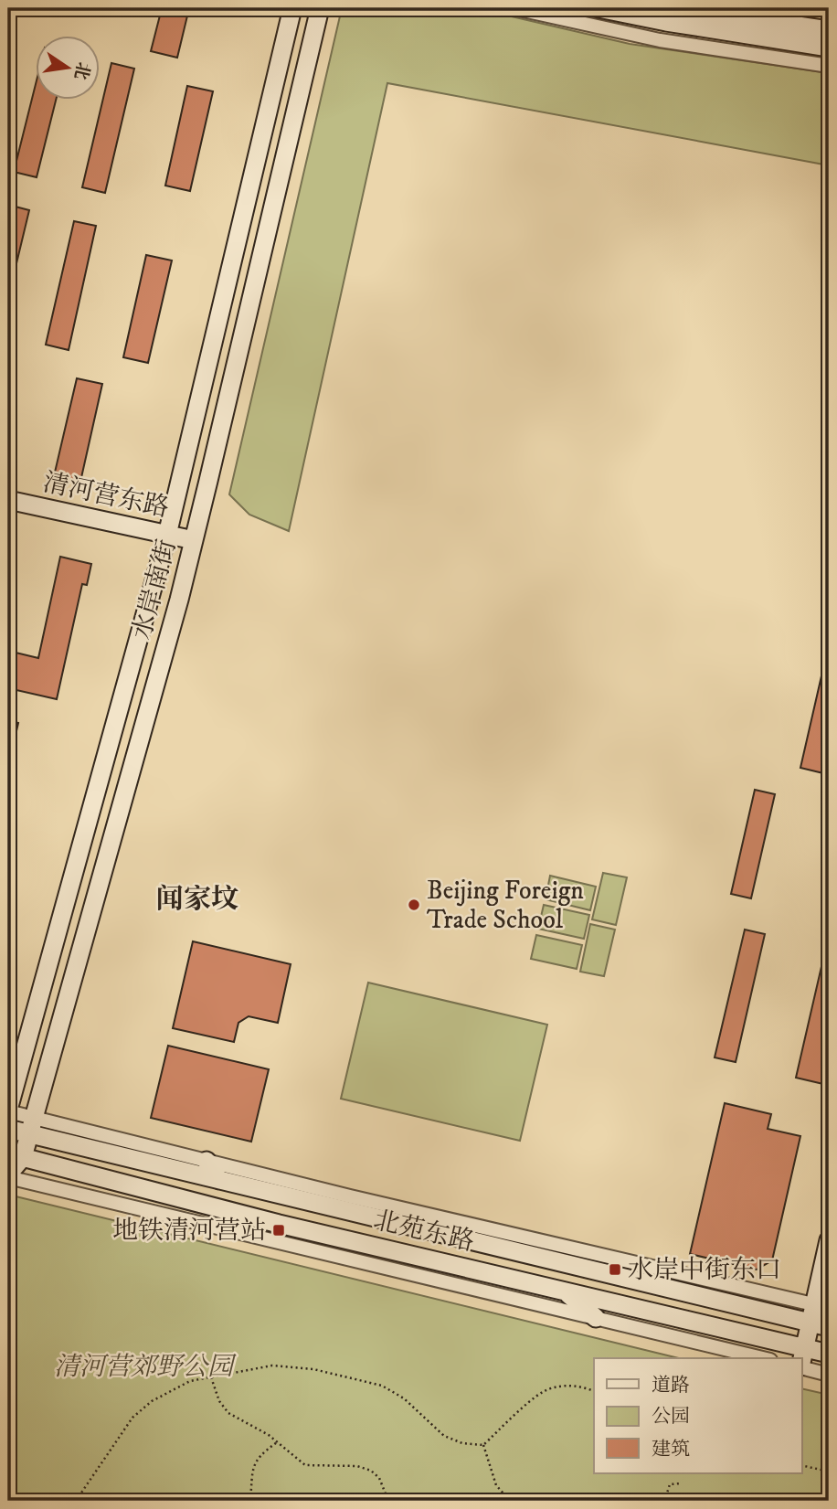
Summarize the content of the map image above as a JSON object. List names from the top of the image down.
{
  "streets": {
    "street": ["清河营东路", "水岸南街", "北苑东路"]
  },
  "crossings": [
    ["清河营东路", "水岸南街"],
    ["水岸南街", "北苑东路"]
  ],
  "districts": ["闻家坟"],
  "parks": ["清河营郊野公园"],
  "places": {
    "other": ["Beijing Foreign Trade School"],
    "transit": ["地铁清河营站", "水岸中街东口"]
  },
  "legend": ["道路", "公园", "建筑"],
  "north": "right"
}
